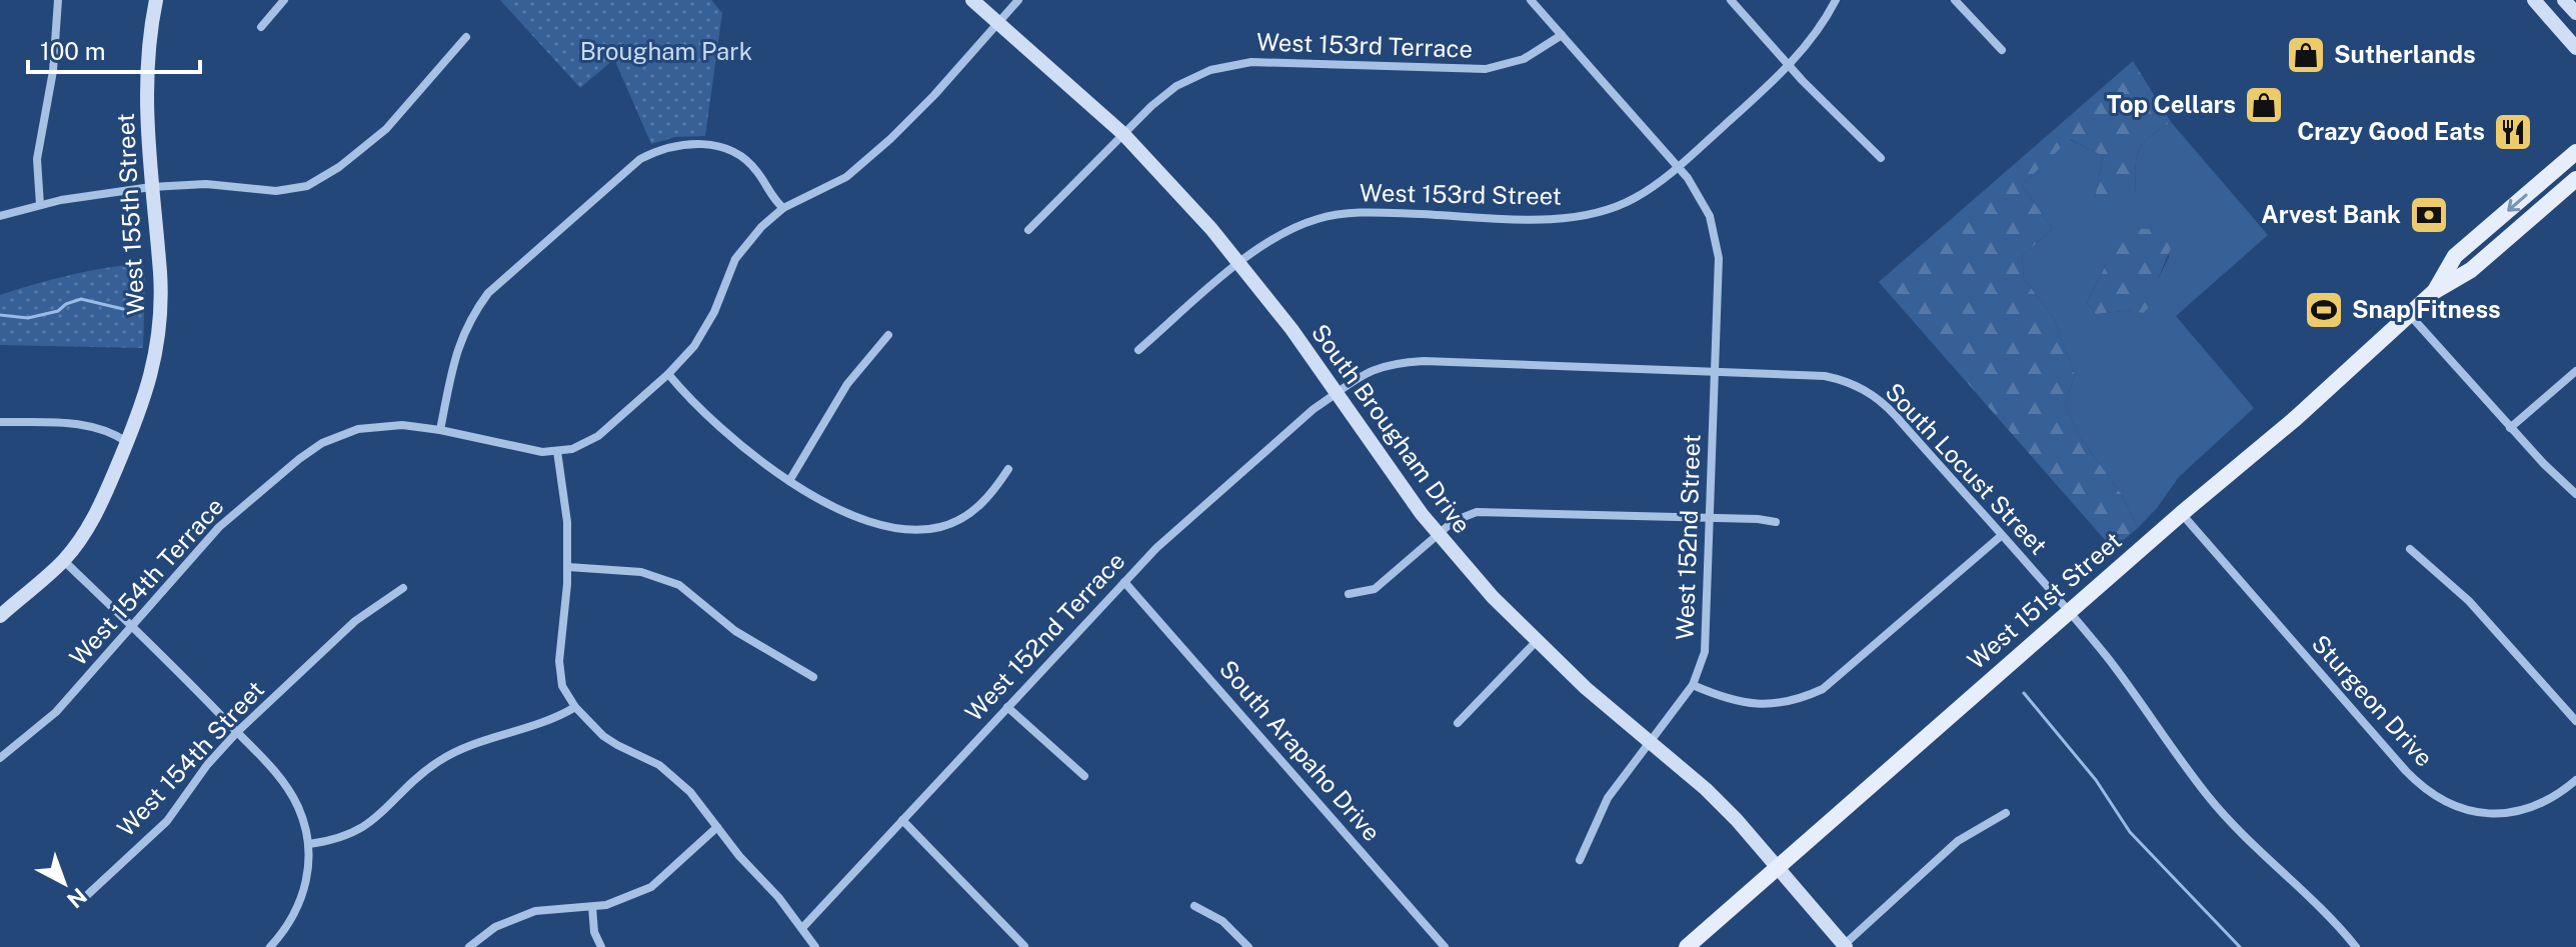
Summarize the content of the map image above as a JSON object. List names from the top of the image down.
{
  "streets": {
    "main road": ["West 151st Street"],
    "street": [
      "West 153rd Terrace",
      "West 153rd Street",
      "West 155th Street",
      "South Brougham Drive",
      "South Locust Street",
      "West 152nd Street",
      "West 154th Terrace",
      "West 152nd Terrace",
      "Sturgeon Drive",
      "South Arapaho Drive",
      "West 154th Street"
    ]
  },
  "crossings": [
    ["West 153rd Terrace", "South Brougham Drive"],
    ["West 153rd Terrace", "West 152nd Street"],
    ["West 153rd Street", "South Brougham Drive"],
    ["West 153rd Street", "West 152nd Street"],
    ["South Brougham Drive", "South Locust Street"],
    ["South Brougham Drive", "West 152nd Street"],
    ["South Brougham Drive", "West 151st Street"],
    ["South Brougham Drive", "West 152nd Terrace"],
    ["South Locust Street", "West 152nd Street"],
    ["South Locust Street", "West 151st Street"],
    ["South Locust Street", "West 152nd Terrace"],
    ["West 151st Street", "Sturgeon Drive"],
    ["West 152nd Terrace", "South Arapaho Drive"]
  ],
  "parks": ["Brougham Park"],
  "places": {
    "shop": ["Sutherlands", "Top Cellars"],
    "restaurant": ["Crazy Good Eats"],
    "bank": ["Arvest Bank"],
    "sports": ["Snap Fitness"]
  },
  "scale_bar": "100 m",
  "north": "bottom right"
}
